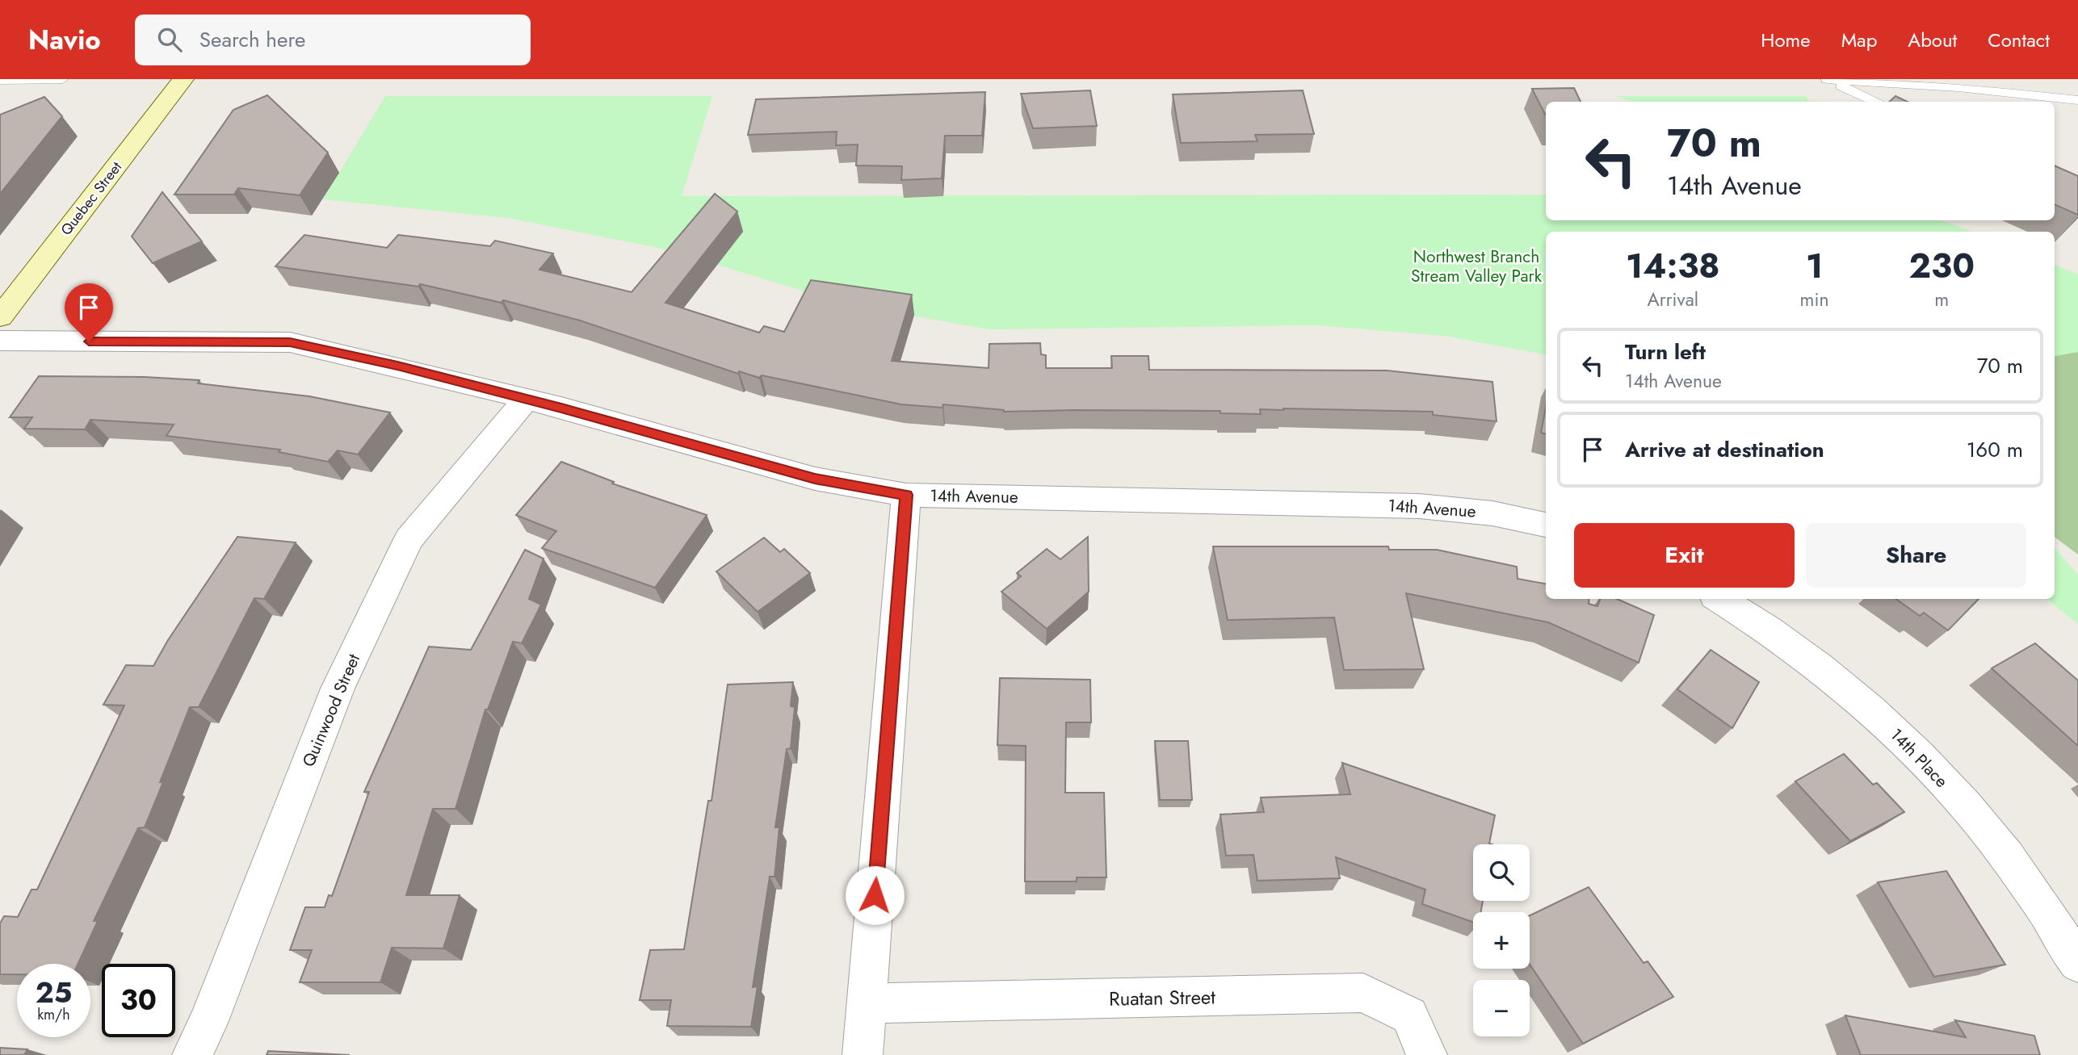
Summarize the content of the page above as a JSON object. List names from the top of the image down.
{
  "streets": {
    "street": [
      "Quebec Street",
      "14th Avenue",
      "Quinwood Street",
      "14th Place",
      "Ruatan Street"
    ]
  },
  "crossings": [
    ["14th Avenue", "Quinwood Street"]
  ],
  "parks": ["Northwest Branch Stream Valley Park"],
  "page": {
    "header": "Navio",
    "search": "Search here",
    "nav": [
      "Home",
      "Map",
      "About",
      "Contact"
    ],
    "turn": ["70 m", "14th Avenue"],
    "eta": [
      "14:38",
      "Arrival",
      "1",
      "min",
      "230",
      "m"
    ],
    "list": [
      {
        "name": "Turn left",
        "note": "14th Avenue",
        "value": "70 m"
      },
      {
        "name": "Arrive at destination",
        "value": "160 m"
      }
    ],
    "buttons": ["Exit", "Share"],
    "map_buttons": ["+", "−"],
    "speed": "25 km/h",
    "limit": "30"
  }
}
